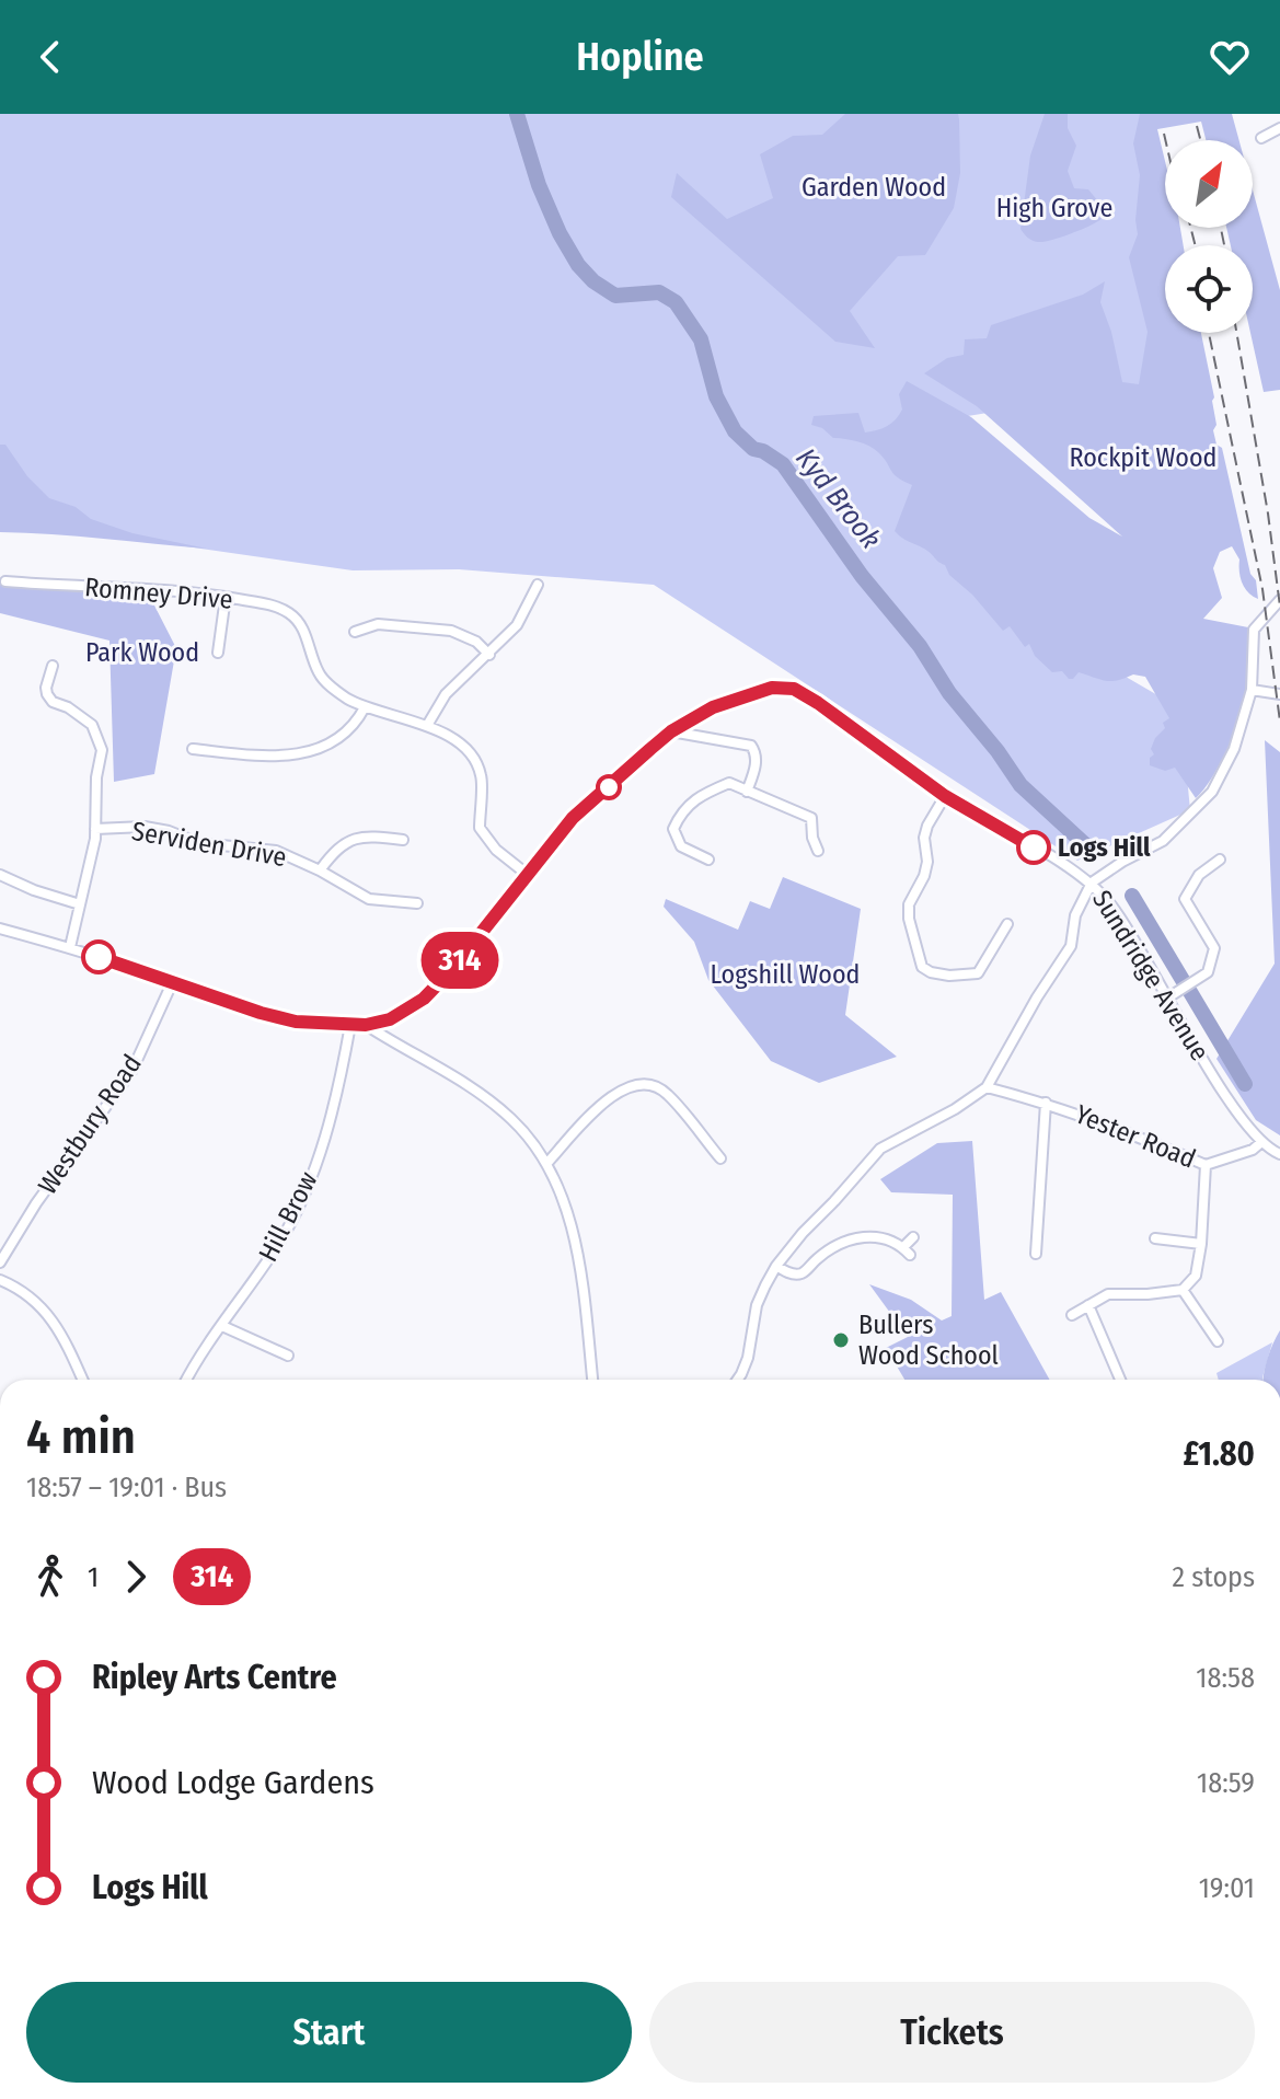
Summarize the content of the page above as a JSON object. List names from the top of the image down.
{
  "streets": {
    "street": [
      "Romney Drive",
      "Serviden Drive",
      "Sundridge Avenue",
      "Westbury Road",
      "Yester Road",
      "Hill Brow"
    ]
  },
  "crossings": [
    ["Romney Drive", "Sundridge Avenue"],
    ["Sundridge Avenue", "Westbury Road"],
    ["Sundridge Avenue", "Yester Road"],
    ["Sundridge Avenue", "Hill Brow"]
  ],
  "water": ["Kyd Brook"],
  "parks": [
    "Garden Wood",
    "High Grove",
    "Rockpit Wood",
    "Park Wood",
    "Logshill Wood"
  ],
  "places": ["Logs Hill", "Bullers Wood School"],
  "lines": ["bus line 314"],
  "north": "top right",
  "page": {
    "header": "Hopline",
    "on_map": "314",
    "heading": ["4 min", "18:57 – 19:01 · Bus", "£1.80"],
    "legs": ["1", "314", "2 stops"],
    "list": [
      {
        "name": "Ripley Arts Centre",
        "value": "18:58"
      },
      {
        "name": "Wood Lodge Gardens",
        "value": "18:59"
      },
      {
        "name": "Logs Hill",
        "value": "19:01"
      }
    ],
    "buttons": ["Start", "Tickets"]
  }
}
